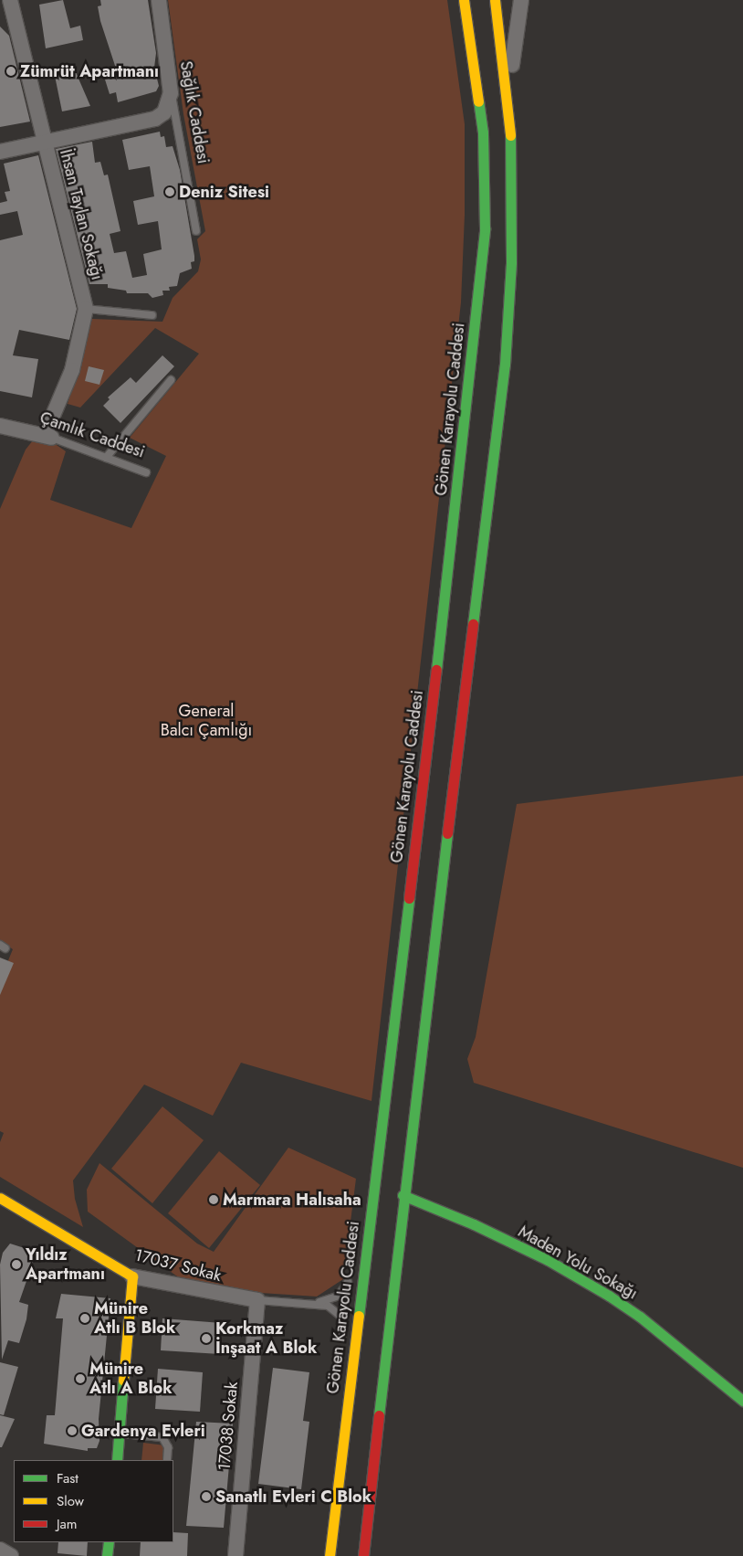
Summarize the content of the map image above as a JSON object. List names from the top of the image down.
{
  "streets": {
    "main road": ["Gönen Karayolu Caddesi", "Maden Yolu Sokağı", "17037 Sokak"],
    "street": [
      "Sağlık Caddesi",
      "İhsan Taylan Sokağı",
      "Çamlık Caddesi",
      "17038 Sokak"
    ]
  },
  "crossings": [
    ["İhsan Taylan Sokağı", "Çamlık Caddesi"],
    ["Gönen Karayolu Caddesi", "Maden Yolu Sokağı"],
    ["17037 Sokak", "17038 Sokak"]
  ],
  "parks": ["General Balcı Çamlığı"],
  "places": [
    "Zümrüt Apartmanı",
    "Deniz Sitesi",
    "Marmara Halısaha",
    "Yıldız Apartmanı",
    "Münire Atlı B Blok",
    "Korkmaz İnşaat A Blok",
    "Münire Atlı A Blok",
    "Gardenya Evleri",
    "Sanatlı Evleri C Blok"
  ],
  "legend": ["Fast", "Slow", "Jam"]
}
